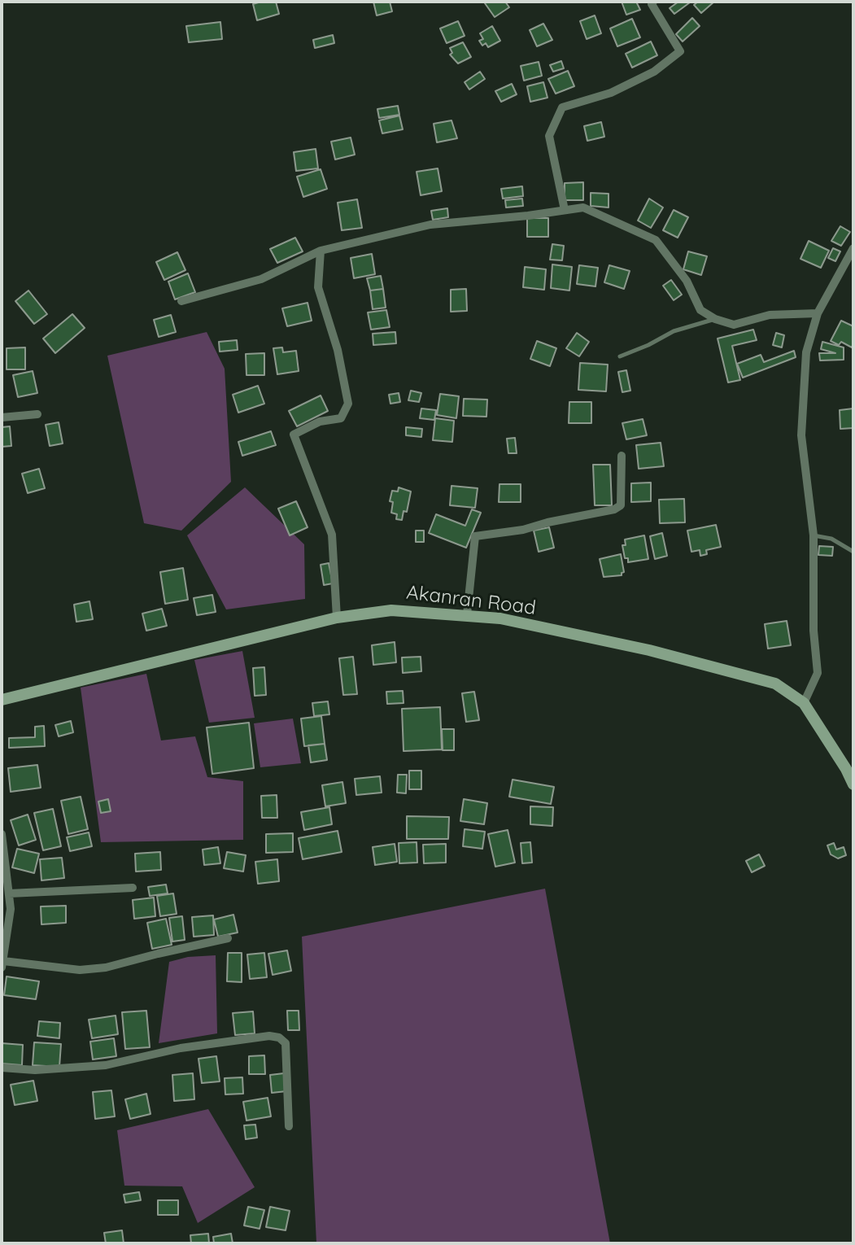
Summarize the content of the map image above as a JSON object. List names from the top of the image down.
{
  "streets": {
    "main road": ["Akanran Road"]
  }
}
